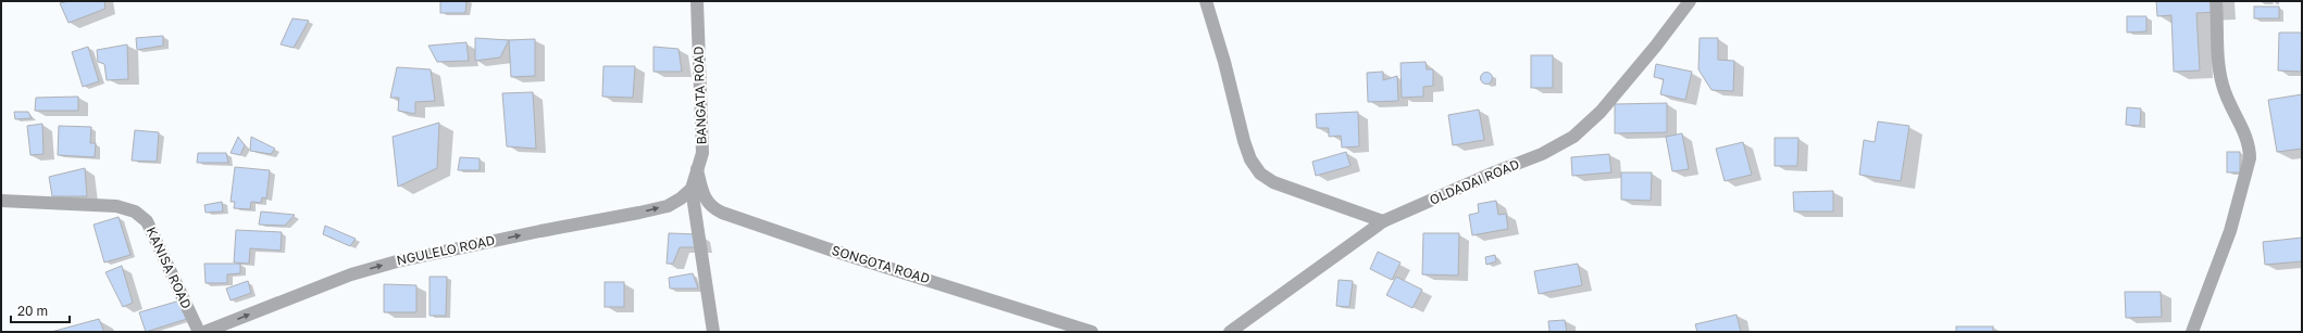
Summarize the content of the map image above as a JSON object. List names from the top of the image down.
{
  "streets": {
    "street": [
      "BANGATA ROAD",
      "OLDADAI ROAD",
      "NGULELO ROAD",
      "SONGOTA ROAD",
      "KANISA ROAD"
    ]
  },
  "crossings": [
    ["BANGATA ROAD", "NGULELO ROAD"],
    ["BANGATA ROAD", "SONGOTA ROAD"]
  ],
  "one_way": ["NGULELO ROAD"],
  "scale_bar": "20 m"
}
